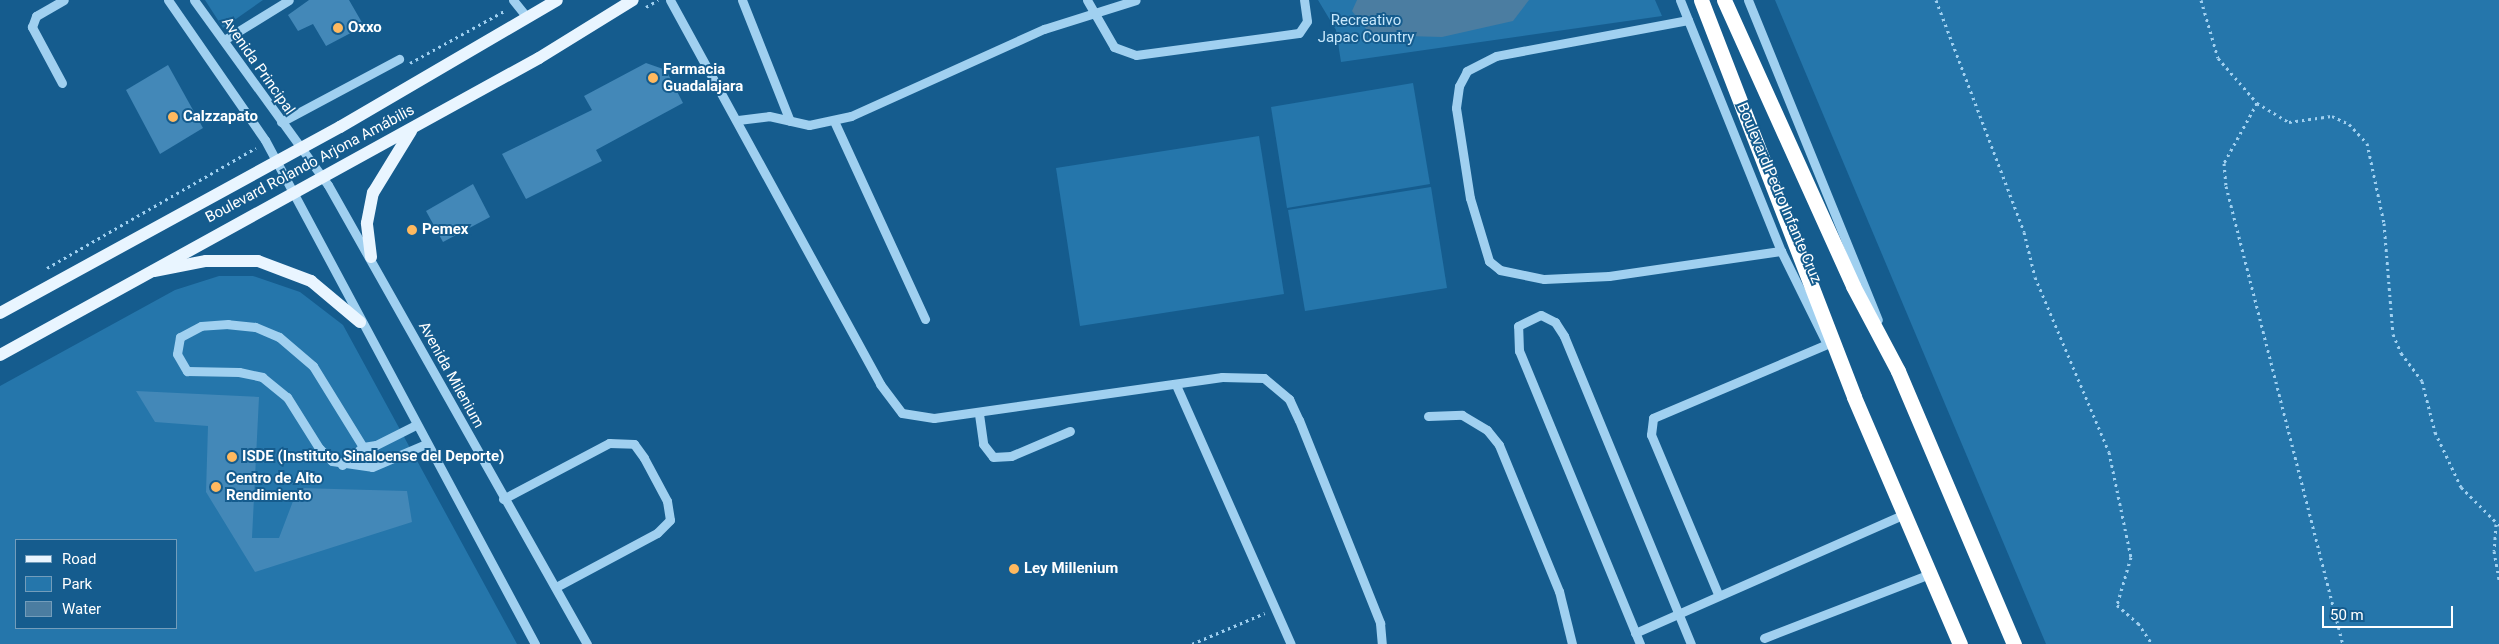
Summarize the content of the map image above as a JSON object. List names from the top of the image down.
{
  "streets": {
    "highway": ["Boulevard Pedro Infante Cruz"],
    "main road": ["Boulevard Rolando Arjona Amábilis"],
    "street": ["Avenida Principal", "Avenida Milenium"]
  },
  "crossings": [
    ["Avenida Principal", "Boulevard Rolando Arjona Amábilis"],
    ["Avenida Principal", "Avenida Milenium"],
    ["Boulevard Rolando Arjona Amábilis", "Avenida Milenium"]
  ],
  "parks": ["Recreativo Japac Country"],
  "places": [
    "Oxxo",
    "Farmacia Guadalajara",
    "Calzzapato",
    "Pemex",
    "ISDE (Instituto Sinaloense del Deporte)",
    "Centro de Alto Rendimiento",
    "Ley Millenium"
  ],
  "legend": ["Road", "Park", "Water"],
  "scale_bar": "50 m"
}
